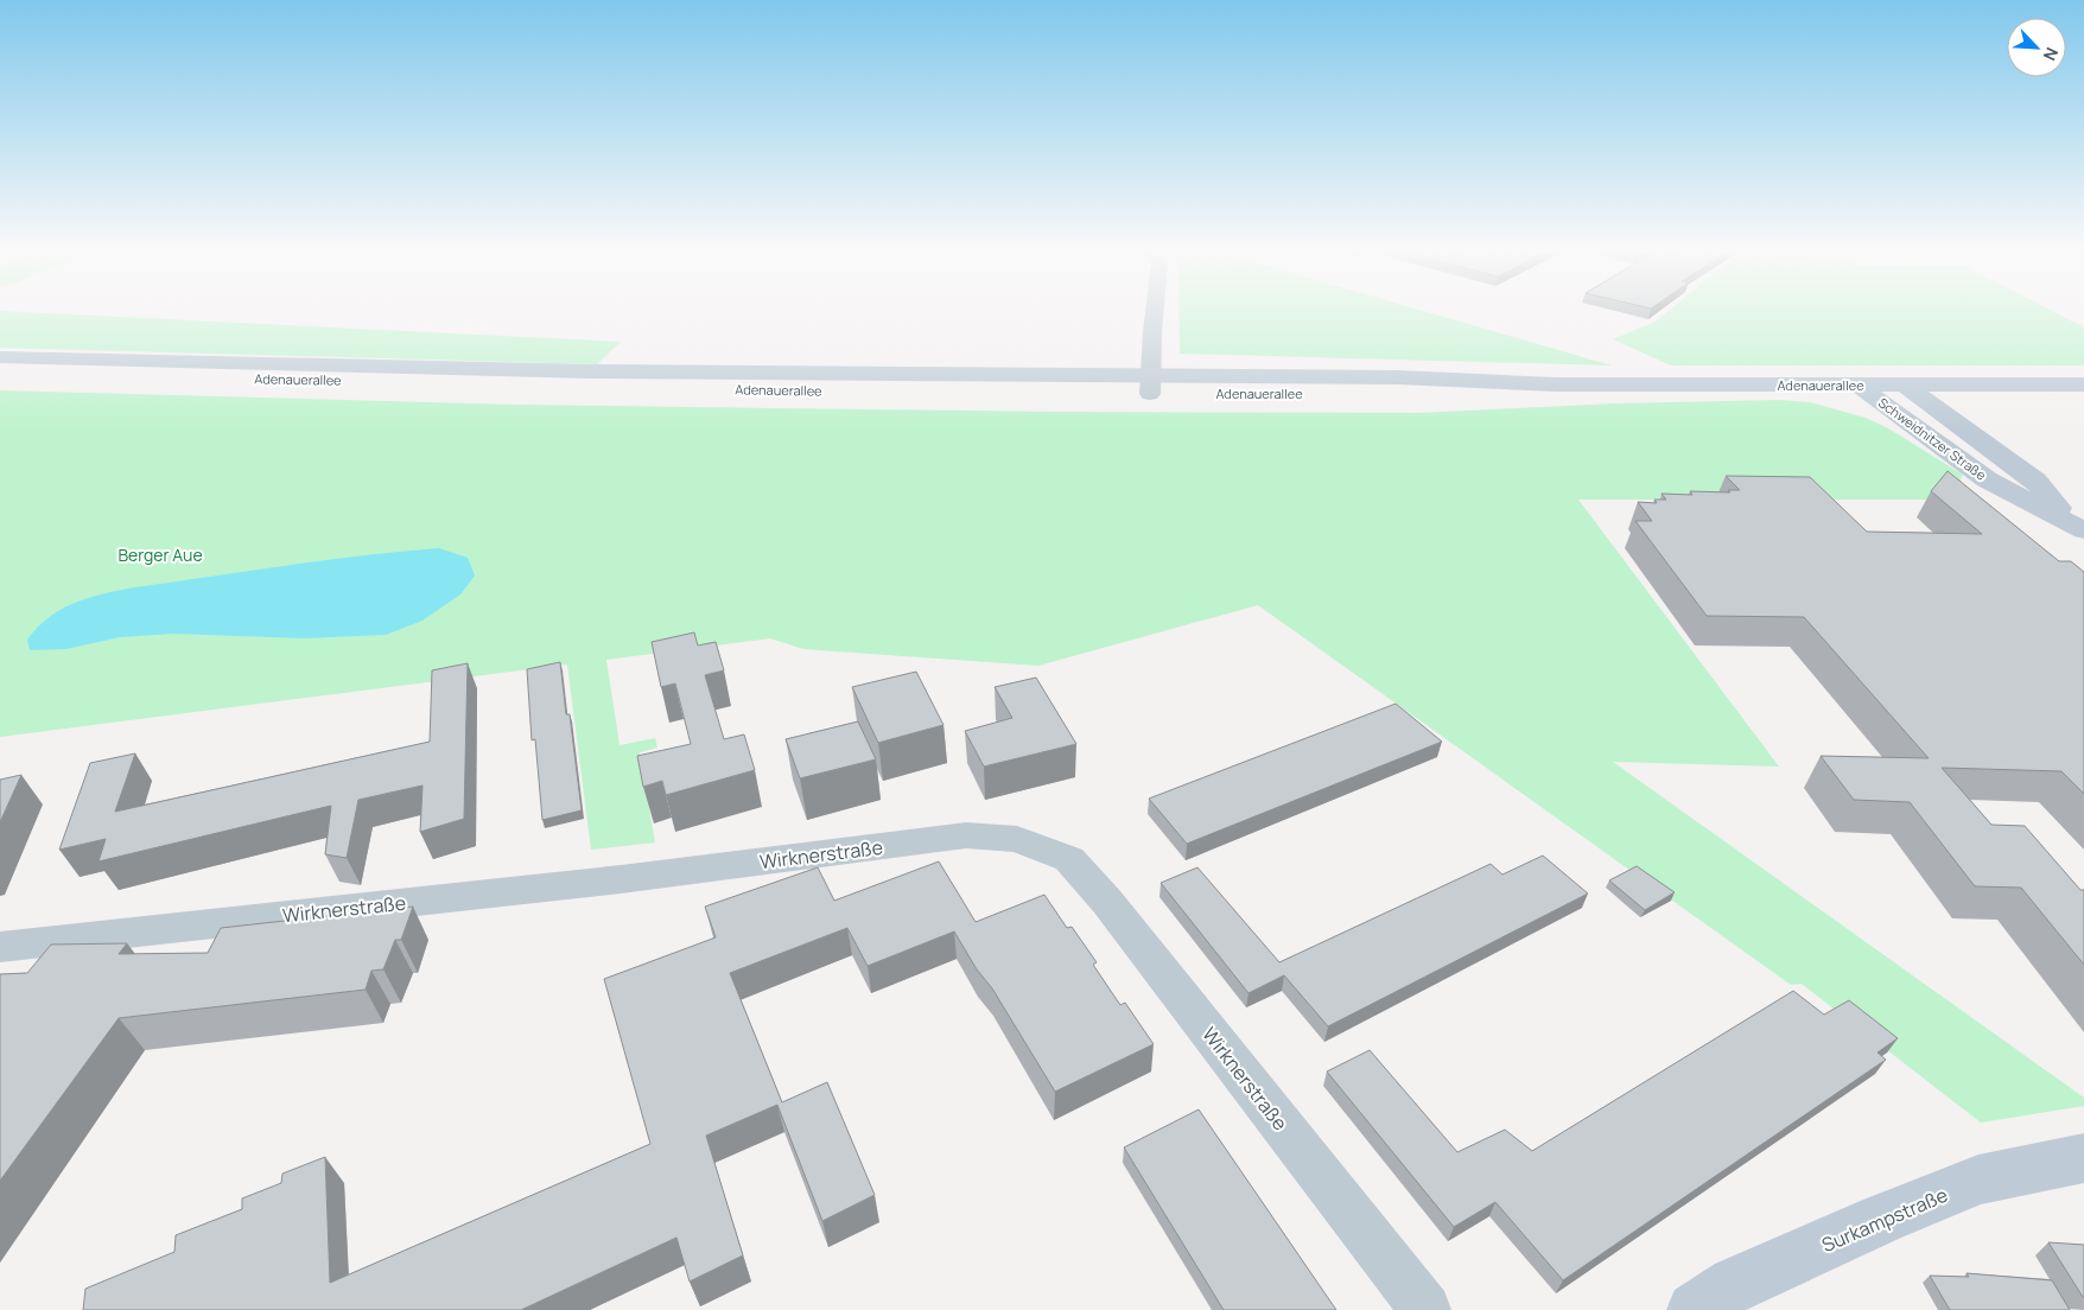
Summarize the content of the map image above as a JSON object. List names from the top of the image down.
{
  "streets": {
    "main road": ["Adenauerallee", "Schweidnitzer Straße", "Surkampstraße"],
    "street": ["Wirknerstraße"]
  },
  "crossings": [
    ["Adenauerallee", "Schweidnitzer Straße"]
  ],
  "parks": ["Berger Aue"],
  "north": "bottom right"
}
